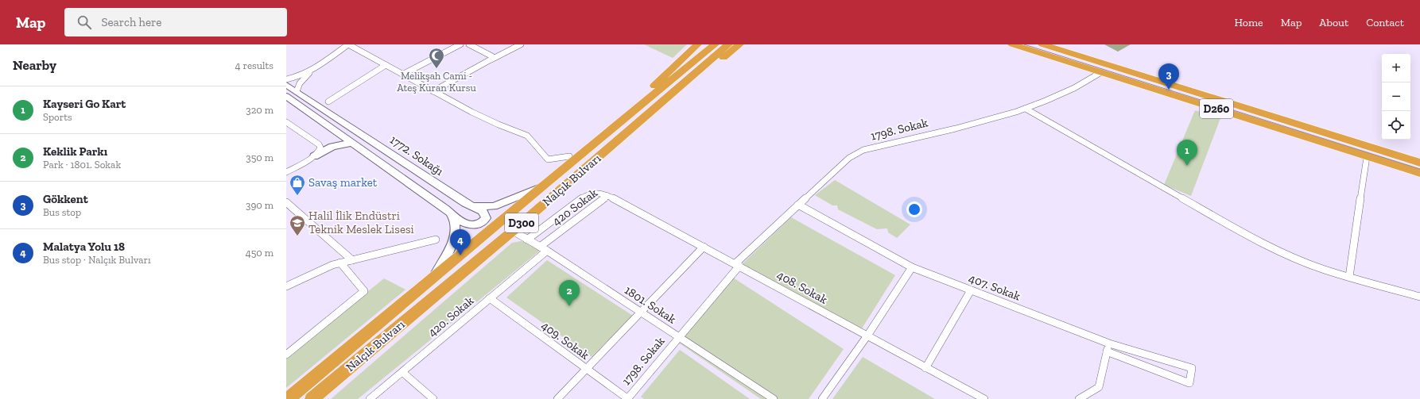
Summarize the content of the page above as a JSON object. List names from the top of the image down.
{
  "streets": {
    "highway": ["D260", "Nalçık Bulvarı", "D300"],
    "street": [
      "1798. Sokak",
      "1772. Sokağı",
      "420 Sokak",
      "408. Sokak",
      "407. Sokak",
      "1801. Sokak",
      "420. Sokak",
      "409. Sokak"
    ]
  },
  "crossings": [
    ["D260", "1798. Sokak"],
    ["1798. Sokak", "408. Sokak"],
    ["1798. Sokak", "407. Sokak"],
    ["1798. Sokak", "1801. Sokak"],
    ["1798. Sokak", "409. Sokak"],
    ["1772. Sokağı", "Nalçık Bulvarı"],
    ["Nalçık Bulvarı", "1801. Sokak"],
    ["420 Sokak", "408. Sokak"],
    ["420 Sokak", "1801. Sokak"],
    ["420 Sokak", "420. Sokak"],
    ["1801. Sokak", "420. Sokak"],
    ["420. Sokak", "409. Sokak"]
  ],
  "places": {
    "mosque": ["Melikşah Cami - Ateş Kuran Kursu"],
    "shop": ["Savaş market"],
    "school or university": ["Halil İlik Endüstri Teknik Meslek Lisesi"]
  },
  "page": {
    "header": "Map",
    "search": "Search here",
    "nav": [
      "Home",
      "Map",
      "About",
      "Contact"
    ],
    "heading": ["Nearby", "4 results"],
    "map_buttons": ["+", "−"],
    "pins": [
      "3",
      "1",
      "4",
      "2"
    ],
    "list": [
      {
        "mark": "1",
        "name": "Kayseri Go Kart",
        "note": "Sports",
        "value": "320 m"
      },
      {
        "mark": "2",
        "name": "Keklik Parkı",
        "note": "Park · 1801. Sokak",
        "value": "350 m"
      },
      {
        "mark": "3",
        "name": "Gökkent",
        "note": "Bus stop",
        "value": "390 m"
      },
      {
        "mark": "4",
        "name": "Malatya Yolu 18",
        "note": "Bus stop · Nalçık Bulvarı",
        "value": "450 m"
      }
    ]
  }
}
